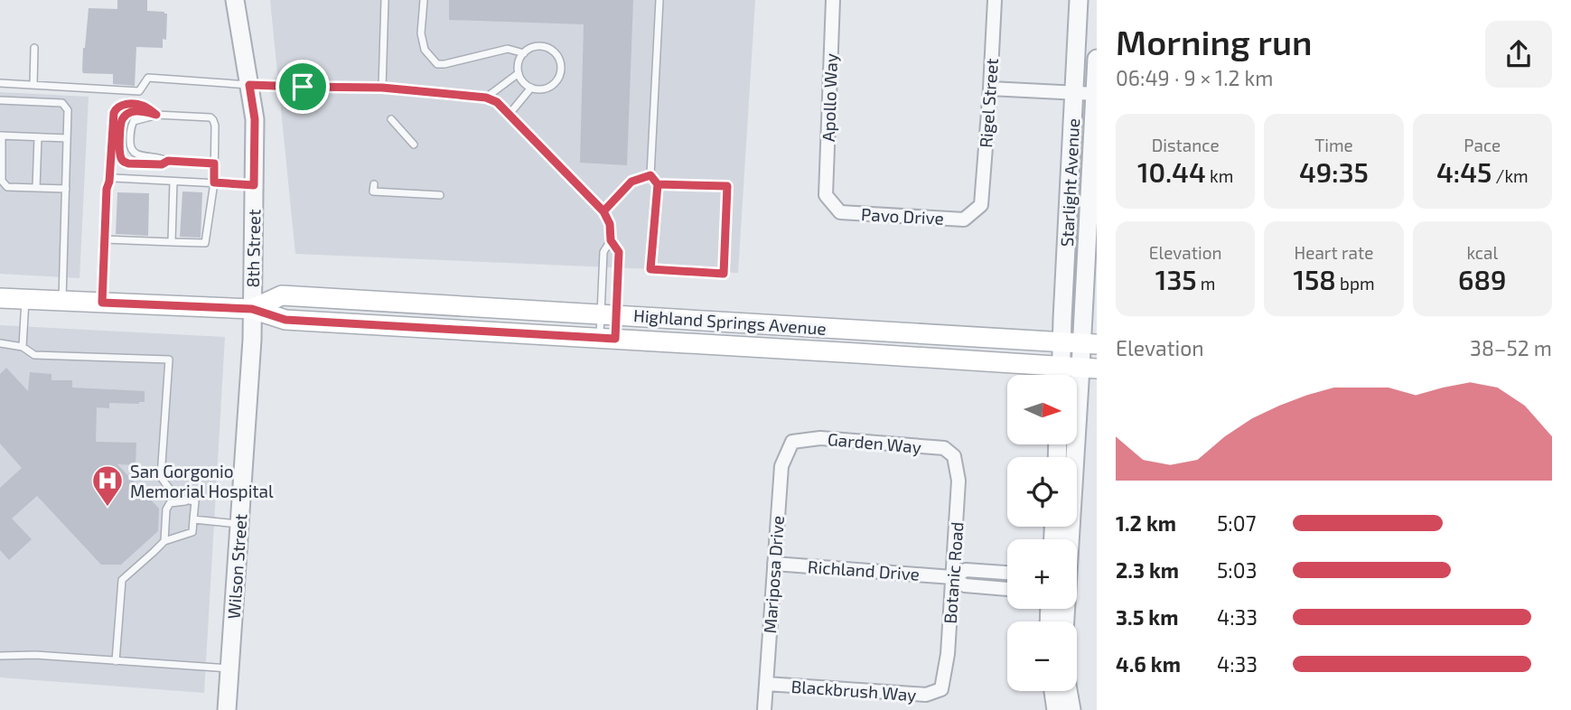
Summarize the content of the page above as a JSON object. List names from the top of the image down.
{
  "streets": {
    "main road": ["Highland Springs Avenue"],
    "street": [
      "Apollo Way",
      "Rigel Street",
      "Starlight Avenue",
      "Pavo Drive",
      "8th Street",
      "Garden Way",
      "Wilson Street",
      "Richland Drive",
      "Botanic Road",
      "Mariposa Drive",
      "Blackbrush Way"
    ]
  },
  "crossings": [
    ["Apollo Way", "Pavo Drive"],
    ["Rigel Street", "Pavo Drive"],
    ["Starlight Avenue", "Highland Springs Avenue"],
    ["8th Street", "Highland Springs Avenue"],
    ["8th Street", "Wilson Street"],
    ["Highland Springs Avenue", "Wilson Street"],
    ["Garden Way", "Botanic Road"],
    ["Garden Way", "Mariposa Drive"],
    ["Richland Drive", "Botanic Road"],
    ["Richland Drive", "Mariposa Drive"],
    ["Botanic Road", "Blackbrush Way"],
    ["Mariposa Drive", "Blackbrush Way"]
  ],
  "places": {
    "hospital": ["San Gorgonio Memorial Hospital"]
  },
  "north": "right",
  "page": {
    "heading": ["Morning run", "06:49 · 9 × 1.2 km"],
    "stats": [
      ["Distance", "10.44 km"],
      ["Time", "49:35"],
      ["Pace", "4:45 /km"],
      ["Elevation", "135 m"],
      ["Heart rate", "158 bpm"],
      ["kcal", "689"]
    ],
    "chart": ["Elevation", "38–52 m"],
    "map_buttons": ["+", "−"],
    "list": [
      {
        "name": "1.2 km",
        "note": "5:07"
      },
      {
        "name": "2.3 km",
        "note": "5:03"
      },
      {
        "name": "3.5 km",
        "note": "4:33"
      },
      {
        "name": "4.6 km",
        "note": "4:33"
      }
    ]
  }
}
